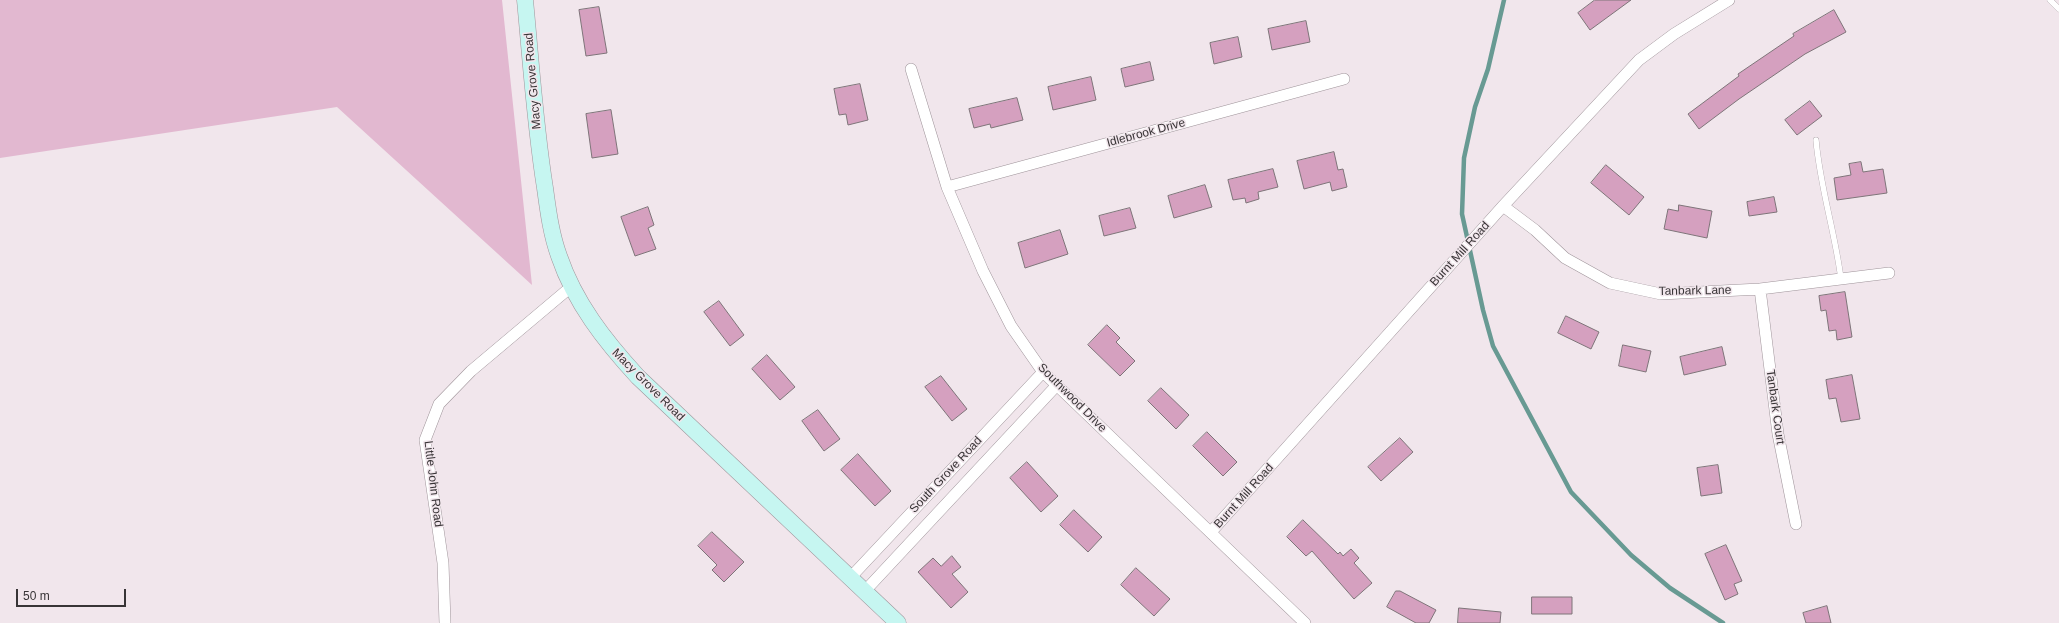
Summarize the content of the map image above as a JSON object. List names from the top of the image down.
{
  "streets": {
    "main road": ["Macy Grove Road"],
    "street": [
      "Idlebrook Drive",
      "Burnt Mill Road",
      "Tanbark Lane",
      "Southwood Drive",
      "Tanbark Court",
      "South Grove Road",
      "Little John Road"
    ]
  },
  "crossings": [
    ["Macy Grove Road", "South Grove Road"],
    ["Macy Grove Road", "Little John Road"],
    ["Idlebrook Drive", "Southwood Drive"],
    ["Burnt Mill Road", "Tanbark Lane"],
    ["Burnt Mill Road", "Southwood Drive"],
    ["Tanbark Lane", "Tanbark Court"],
    ["Southwood Drive", "South Grove Road"]
  ],
  "scale_bar": "50 m"
}
